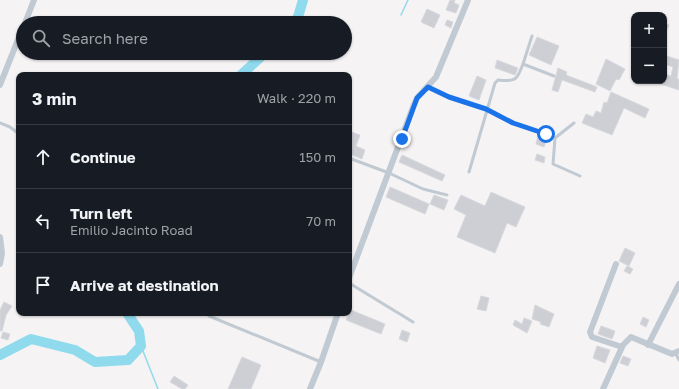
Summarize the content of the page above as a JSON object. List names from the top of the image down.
{
  "page": {
    "map_buttons": ["+", "−"],
    "search": "Search here",
    "heading": ["3 min", "Walk · 220 m"],
    "list": [
      ["Continue", "150 m"],
      ["Turn left", "Emilio Jacinto Road", "70 m"],
      "Arrive at destination"
    ]
  }
}
